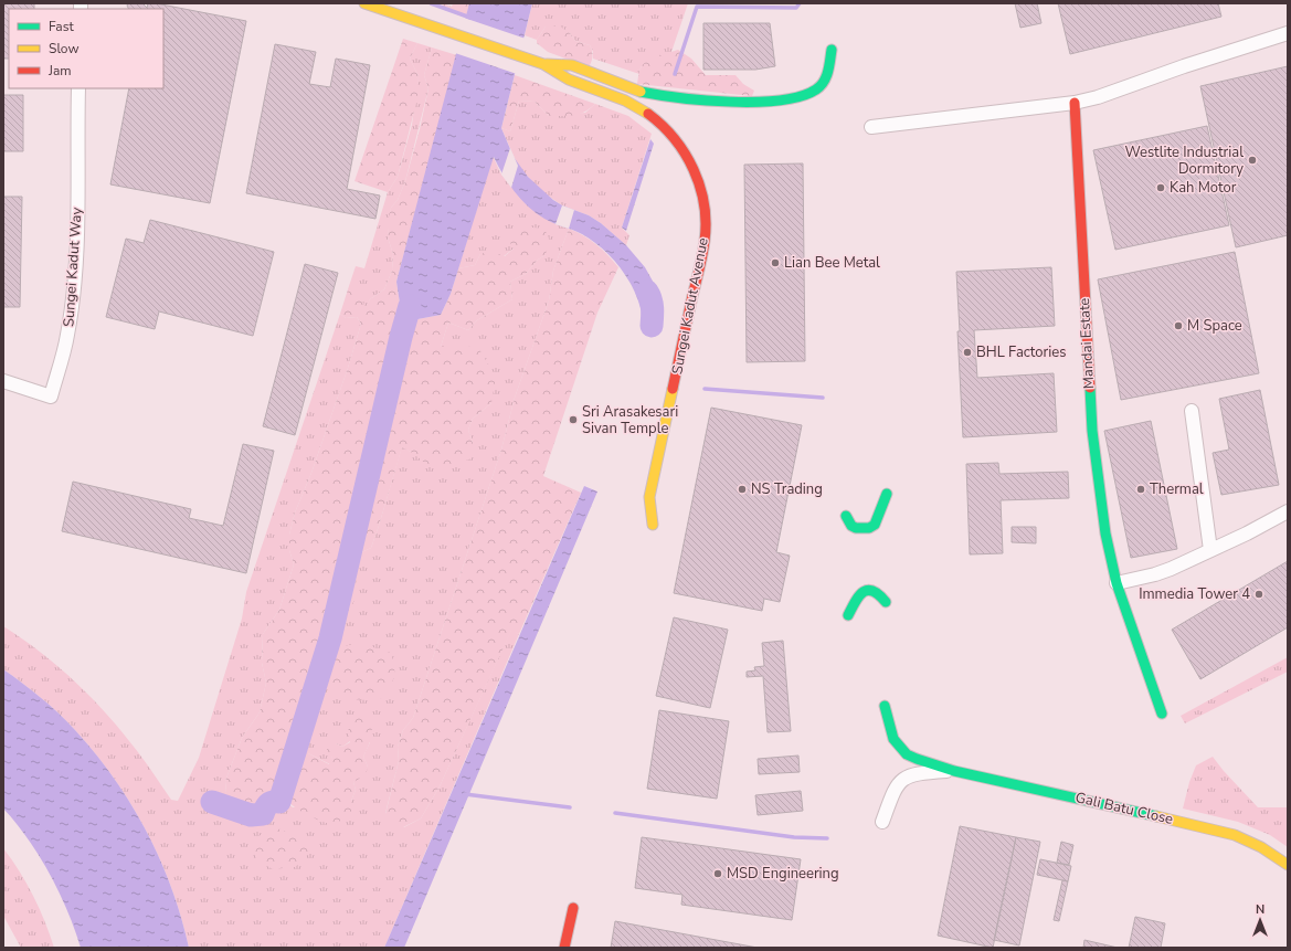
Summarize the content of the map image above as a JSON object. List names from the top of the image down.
{
  "streets": {
    "street": [
      "Sungei Kadut Way",
      "Sungei Kadut Avenue",
      "Mandai Estate",
      "Gali Batu Close"
    ]
  },
  "places": [
    "Westlite Industrial Dormitory",
    "Kah Motor",
    "Lian Bee Metal",
    "M Space",
    "BHL Factories",
    "Sri Arasakesari Sivan Temple",
    "NS Trading",
    "Thermal",
    "Immedia Tower 4",
    "MSD Engineering"
  ],
  "legend": ["Fast", "Slow", "Jam"],
  "north": "top"
}
